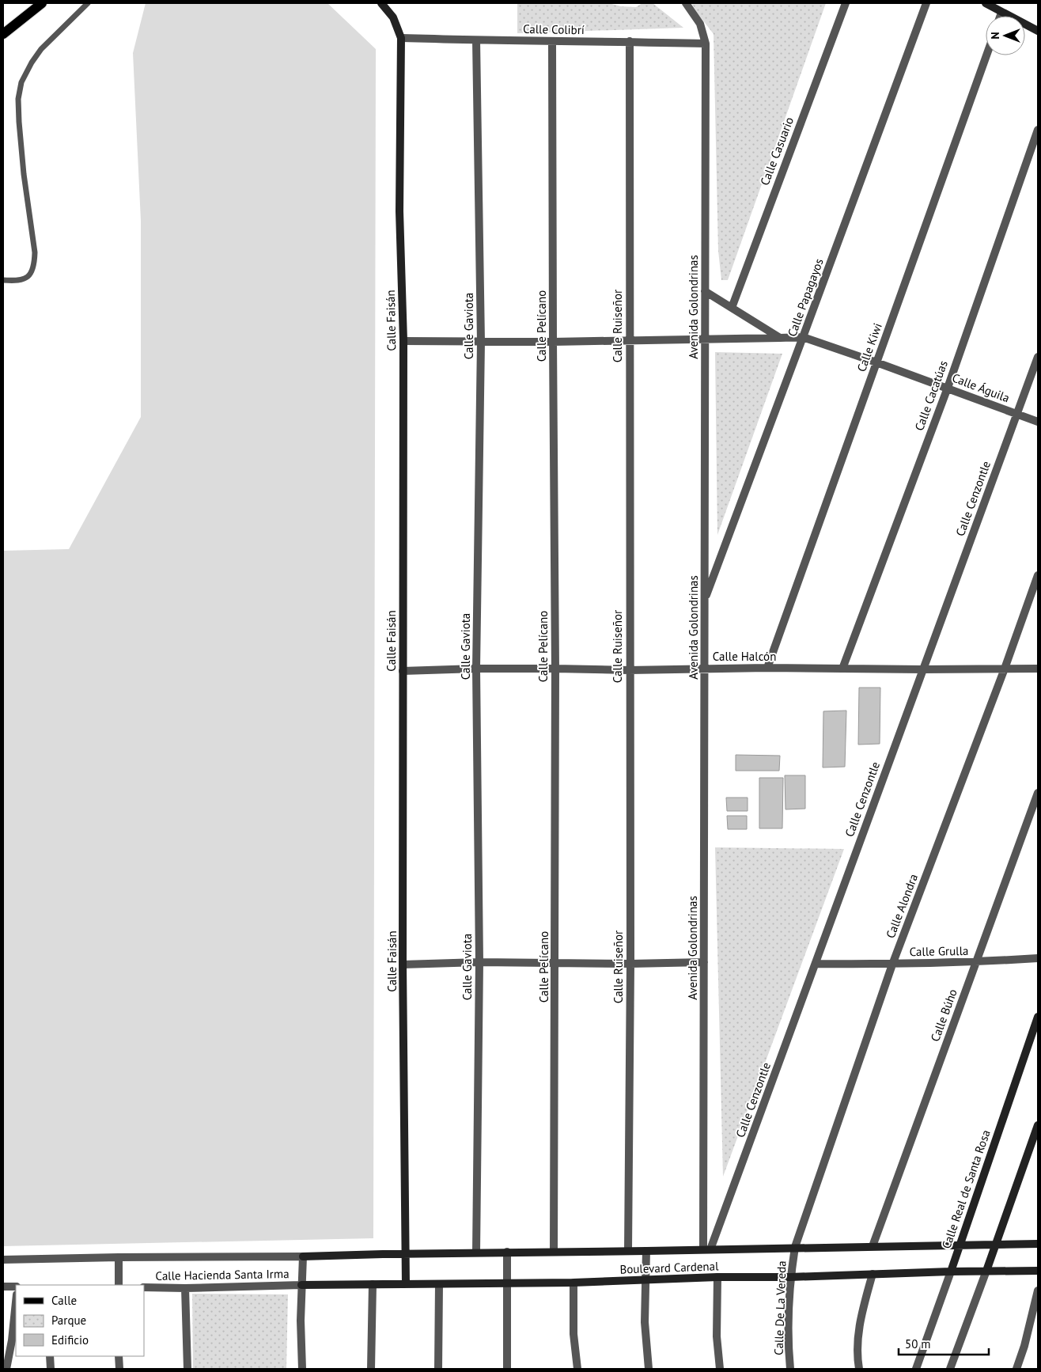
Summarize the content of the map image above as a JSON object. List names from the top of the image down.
{
  "streets": {
    "street": [
      "Calle Colibrí",
      "Calle Casuario",
      "Calle Papagayos",
      "Avenida Golondrinas",
      "Calle Faisán",
      "Calle Gaviota",
      "Calle Pelícano",
      "Calle Ruiseñor",
      "Calle Kiwi",
      "Calle Águila",
      "Calle Cacatúas",
      "Calle Cenzontle",
      "Calle Halcón",
      "Calle Alondra",
      "Calle Grulla",
      "Calle Búho",
      "Calle Real de Santa Rosa",
      "Boulevard Cardenal",
      "Calle Hacienda Santa Irma",
      "Calle De La Vereda"
    ]
  },
  "crossings": [
    ["Calle Colibrí", "Avenida Golondrinas"],
    ["Calle Colibrí", "Calle Faisán"],
    ["Calle Colibrí", "Calle Gaviota"],
    ["Calle Colibrí", "Calle Pelícano"],
    ["Calle Colibrí", "Calle Ruiseñor"],
    ["Calle Papagayos", "Avenida Golondrinas"],
    ["Calle Papagayos", "Calle Águila"],
    ["Avenida Golondrinas", "Calle Águila"],
    ["Avenida Golondrinas", "Calle Cenzontle"],
    ["Avenida Golondrinas", "Calle Halcón"],
    ["Avenida Golondrinas", "Boulevard Cardenal"],
    ["Calle Faisán", "Calle Águila"],
    ["Calle Faisán", "Calle Halcón"],
    ["Calle Faisán", "Boulevard Cardenal"],
    ["Calle Gaviota", "Calle Águila"],
    ["Calle Gaviota", "Calle Halcón"],
    ["Calle Gaviota", "Boulevard Cardenal"],
    ["Calle Pelícano", "Calle Águila"],
    ["Calle Pelícano", "Calle Halcón"],
    ["Calle Pelícano", "Boulevard Cardenal"],
    ["Calle Ruiseñor", "Calle Águila"],
    ["Calle Ruiseñor", "Calle Halcón"],
    ["Calle Ruiseñor", "Boulevard Cardenal"],
    ["Calle Kiwi", "Calle Águila"],
    ["Calle Kiwi", "Calle Halcón"],
    ["Calle Águila", "Calle Cacatúas"],
    ["Calle Águila", "Calle Cenzontle"],
    ["Calle Cacatúas", "Calle Halcón"],
    ["Calle Cenzontle", "Calle Halcón"],
    ["Calle Cenzontle", "Calle Grulla"],
    ["Calle Cenzontle", "Boulevard Cardenal"],
    ["Calle Halcón", "Calle Alondra"],
    ["Calle Alondra", "Calle Grulla"],
    ["Calle Alondra", "Boulevard Cardenal"],
    ["Calle Alondra", "Calle De La Vereda"],
    ["Calle Grulla", "Calle Búho"],
    ["Calle Búho", "Boulevard Cardenal"],
    ["Calle Real de Santa Rosa", "Boulevard Cardenal"],
    ["Boulevard Cardenal", "Calle Hacienda Santa Irma"],
    ["Boulevard Cardenal", "Calle De La Vereda"]
  ],
  "legend": ["Calle", "Parque", "Edificio"],
  "scale_bar": "50 m",
  "north": "left"
}
